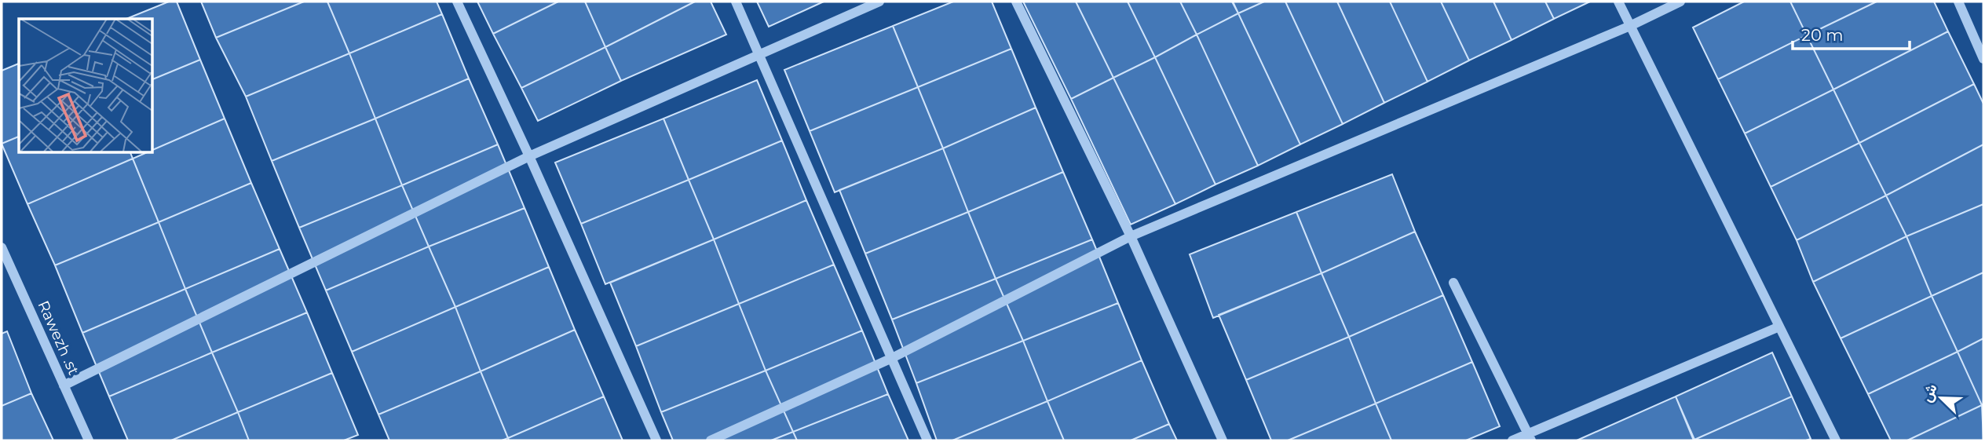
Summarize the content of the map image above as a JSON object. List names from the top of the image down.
{
  "streets": {
    "street": ["Rawezh .st"]
  },
  "scale_bar": "20 m",
  "north": "top left"
}
